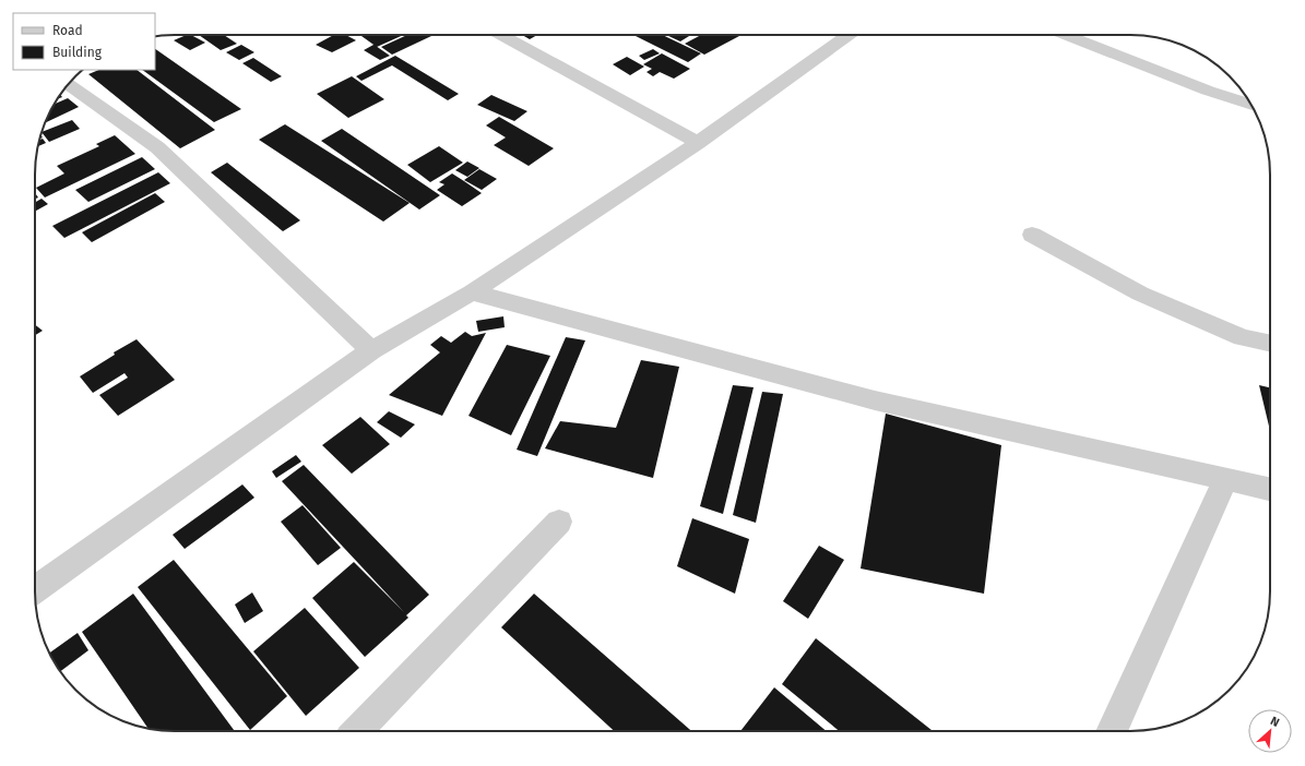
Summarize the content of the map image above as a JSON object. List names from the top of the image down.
{
  "legend": ["Road", "Building"],
  "north": "top right"
}
